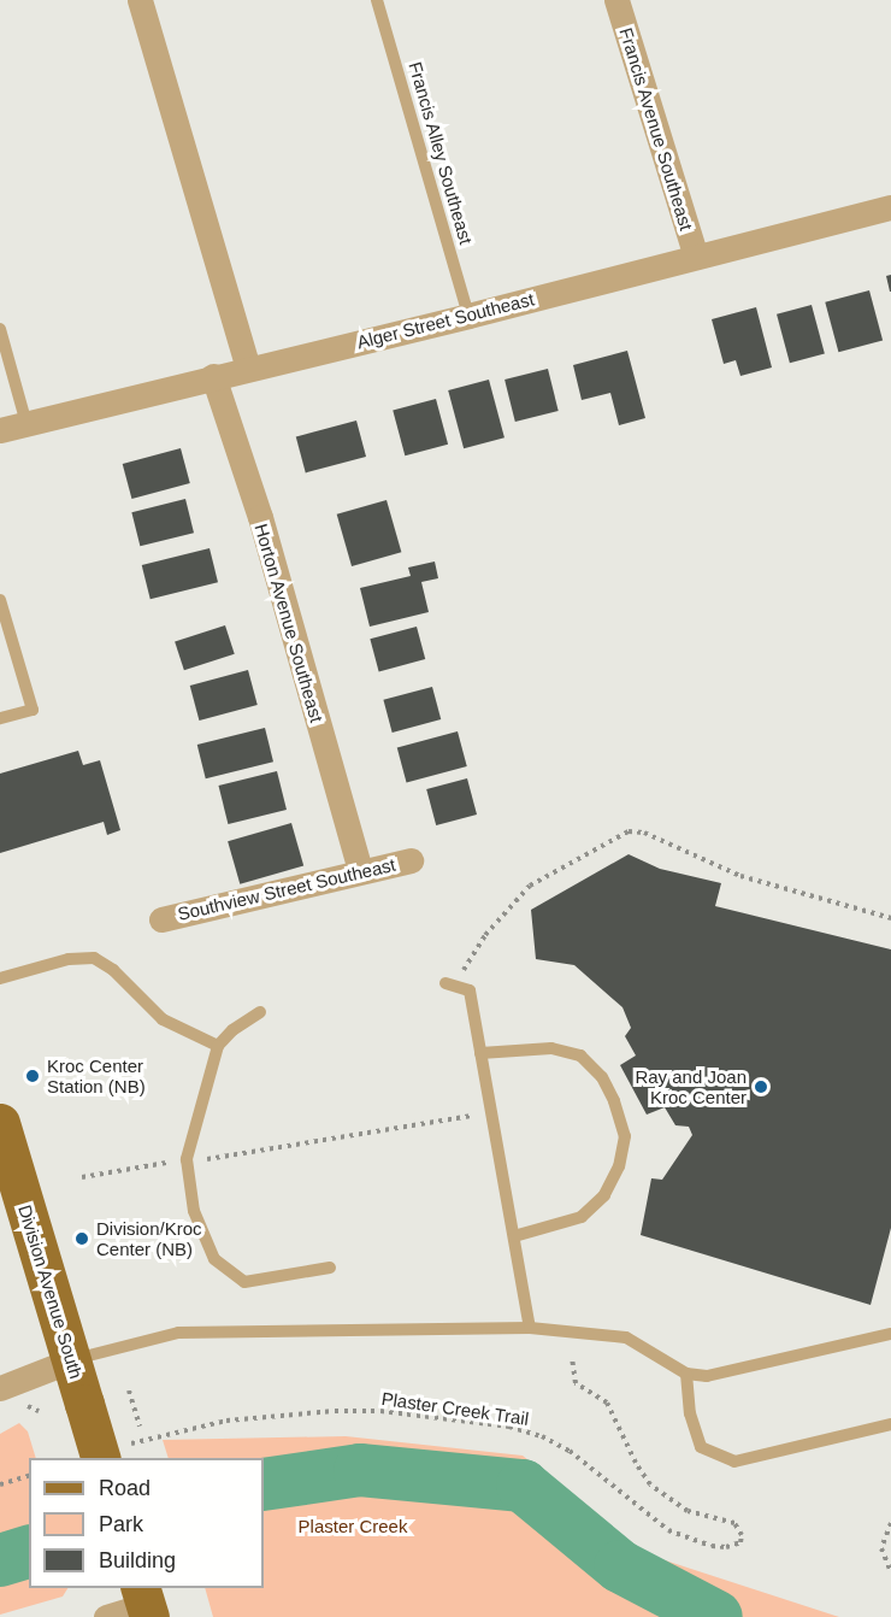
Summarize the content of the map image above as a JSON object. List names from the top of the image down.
{
  "streets": {
    "main road": ["Division Avenue South"],
    "street": [
      "Francis Avenue Southeast",
      "Alger Street Southeast",
      "Horton Avenue Southeast",
      "Southview Street Southeast"
    ],
    "lane": ["Francis Alley Southeast"],
    "path": ["Plaster Creek Trail"]
  },
  "crossings": [
    ["Francis Avenue Southeast", "Alger Street Southeast"],
    ["Francis Alley Southeast", "Alger Street Southeast"],
    ["Alger Street Southeast", "Horton Avenue Southeast"],
    ["Horton Avenue Southeast", "Southview Street Southeast"],
    ["Division Avenue South", "Plaster Creek Trail"]
  ],
  "parks": ["Plaster Creek"],
  "places": ["Kroc Center Station (NB)", "Ray and Joan Kroc Center", "Division/Kroc Center (NB)"],
  "legend": ["Road", "Park", "Building"]
}
